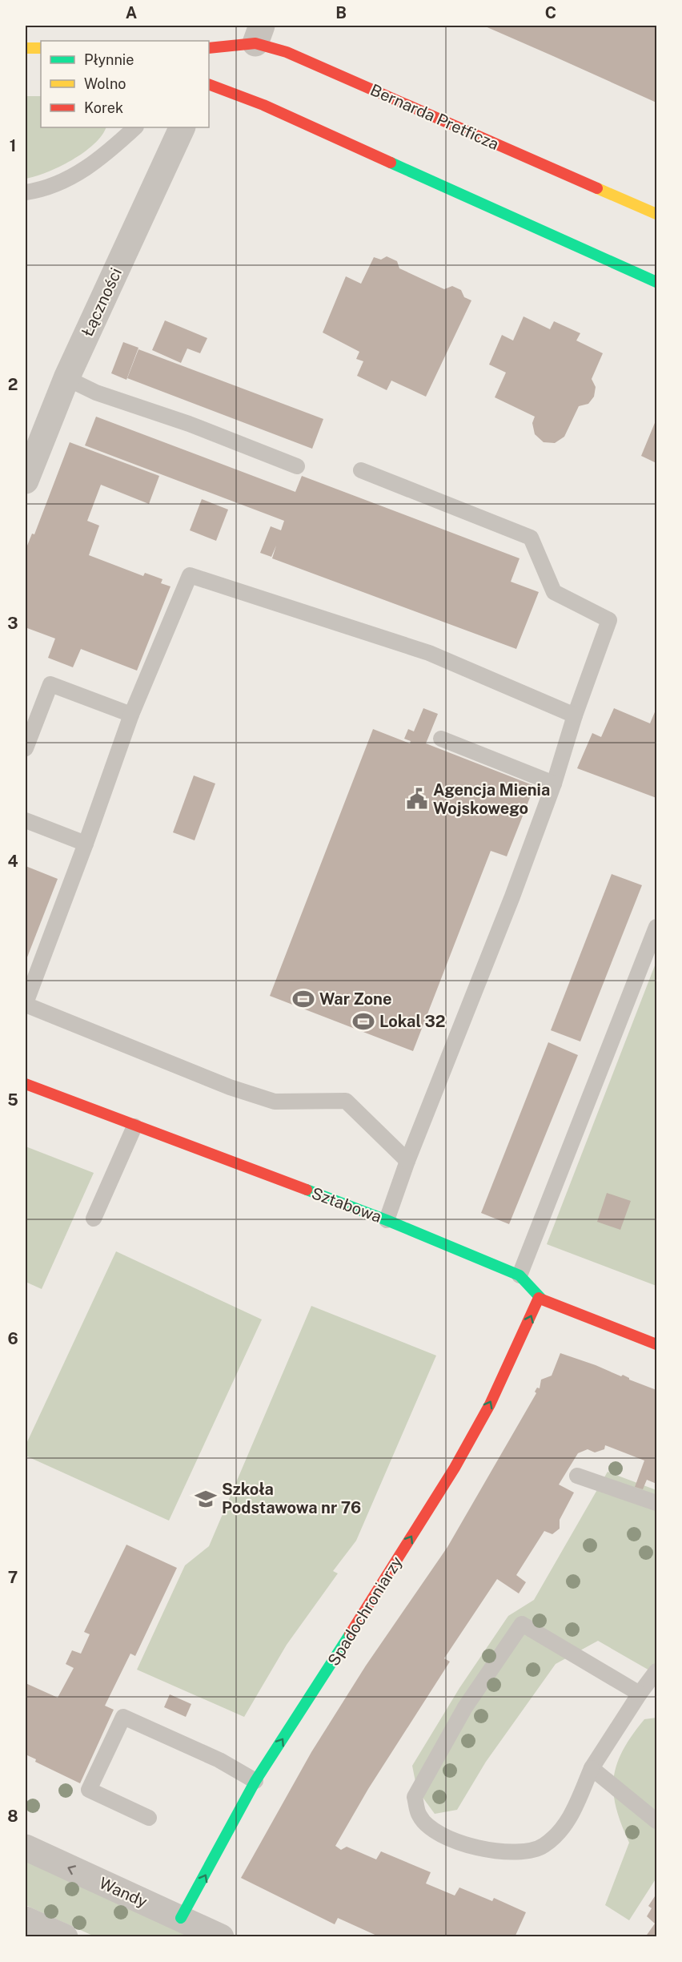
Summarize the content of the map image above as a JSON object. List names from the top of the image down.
{
  "streets": {
    "street": [
      "Bernarda Pretficza",
      "Łączności",
      "Sztabowa",
      "Spadochroniarzy",
      "Wandy"
    ]
  },
  "crossings": [
    ["Sztabowa", "Spadochroniarzy"],
    ["Spadochroniarzy", "Wandy"]
  ],
  "one_way": ["Spadochroniarzy", "Wandy"],
  "places": {
    "public building": ["Agencja Mienia Wojskowego"],
    "sports": ["War Zone", "Lokal 32"],
    "school or university": ["Szkoła Podstawowa nr 76"]
  },
  "legend": ["Płynnie", "Wolno", "Korek"],
  "grid": {
    "columns": ["A", "B", "C"],
    "rows": [
      "1",
      "2",
      "3",
      "4",
      "5",
      "6",
      "7",
      "8"
    ]
  }
}
